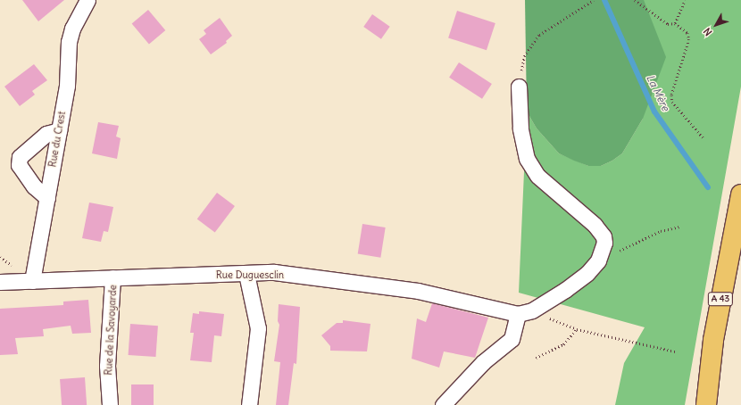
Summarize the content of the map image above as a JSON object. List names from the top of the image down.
{
  "streets": {
    "highway": ["A 43"],
    "street": ["Rue du Crest", "Rue Duguesclin", "Rue de la Savoyarde"]
  },
  "crossings": [
    ["Rue du Crest", "Rue Duguesclin"],
    ["Rue Duguesclin", "Rue de la Savoyarde"]
  ],
  "water": ["La Mère"],
  "north": "bottom left"
}
